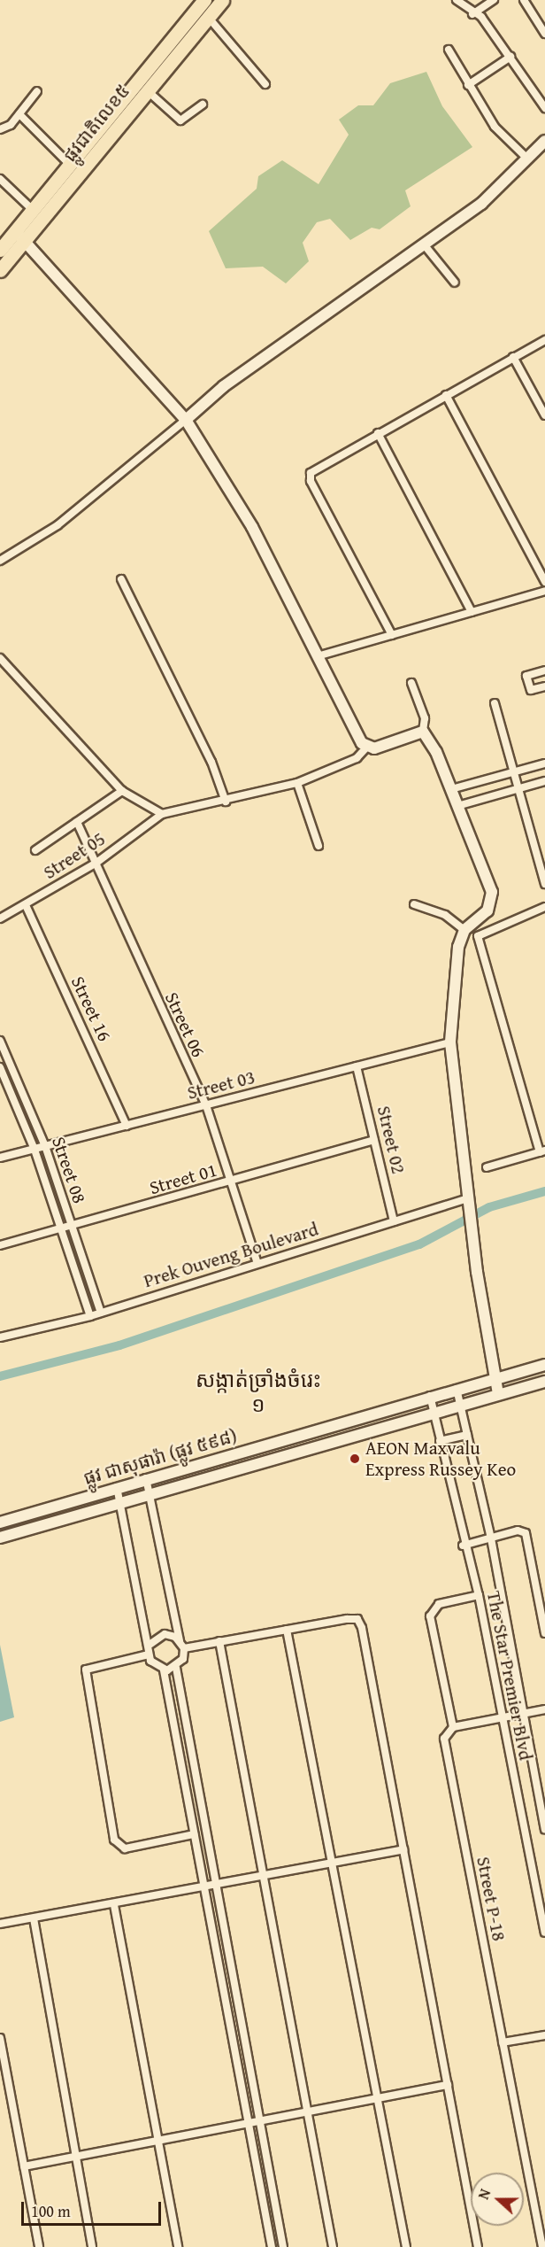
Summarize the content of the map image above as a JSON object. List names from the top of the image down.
{
  "streets": {
    "highway": ["ផ្លូវជាតិលេខ៥"],
    "street": [
      "Street 05",
      "Street 16",
      "Street 06",
      "Street 03",
      "Street 02",
      "Street 08",
      "Street 01",
      "Prek Ouveng Boulevard",
      "ផ្លូវ ជាសុផារ៉ា (ផ្លូវ ៥៩៨)",
      "The Star Premier Blvd",
      "Street P-18"
    ]
  },
  "crossings": [
    ["Street 05", "Street 16"],
    ["Street 05", "Street 06"],
    ["Street 16", "Street 03"],
    ["Street 06", "Street 03"],
    ["Street 06", "Street 01"],
    ["Street 06", "Prek Ouveng Boulevard"],
    ["Street 03", "Street 02"],
    ["Street 03", "Street 08"],
    ["Street 02", "Street 01"],
    ["Street 02", "Prek Ouveng Boulevard"],
    ["Street 08", "Street 01"],
    ["Street 08", "Prek Ouveng Boulevard"],
    ["ផ្លូវ ជាសុផារ៉ា (ផ្លូវ ៥៩៨)", "The Star Premier Blvd"],
    ["The Star Premier Blvd", "Street P-18"]
  ],
  "districts": ["សង្កាត់ច្រាំងចំរេះ ១"],
  "places": ["AEON Maxvalu Express Russey Keo"],
  "scale_bar": "100 m",
  "north": "left"
}
